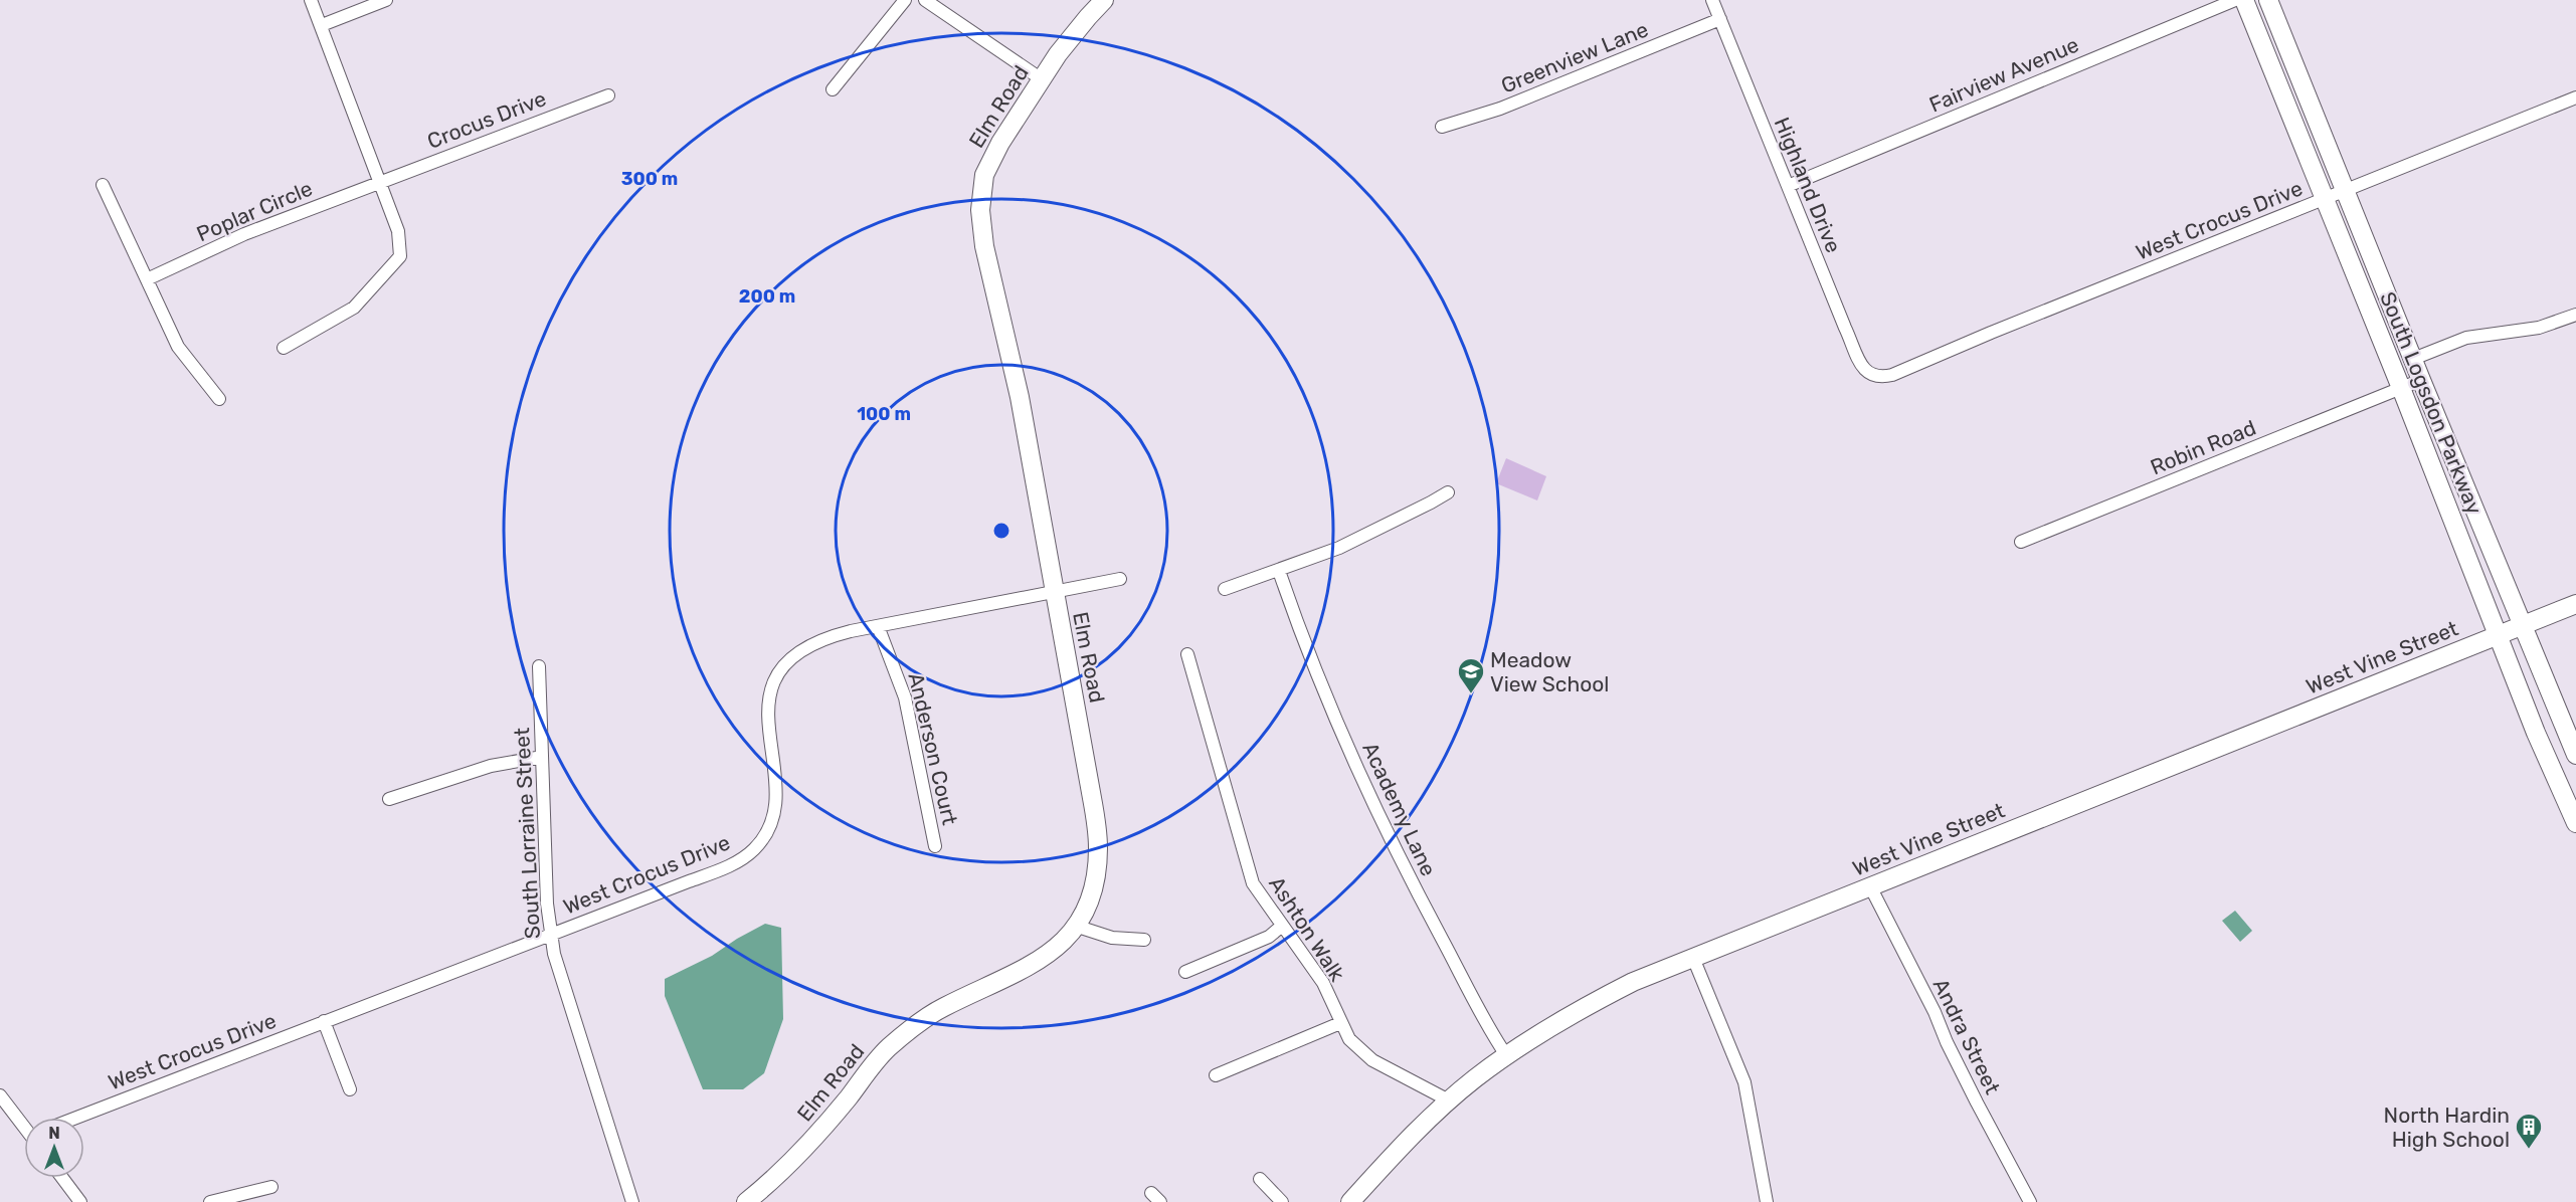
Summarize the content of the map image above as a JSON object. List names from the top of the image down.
{
  "streets": {
    "main road": ["Elm Road", "South Logsdon Parkway", "West Vine Street"],
    "street": [
      "Greenview Lane",
      "Fairview Avenue",
      "Crocus Drive",
      "Highland Drive",
      "Poplar Circle",
      "West Crocus Drive",
      "Robin Road",
      "Anderson Court",
      "Academy Lane",
      "South Lorraine Street",
      "Ashton Walk",
      "Andra Street"
    ]
  },
  "crossings": [
    ["Greenview Lane", "Highland Drive"],
    ["Fairview Avenue", "Highland Drive"],
    ["Elm Road", "West Crocus Drive"],
    ["Crocus Drive", "Poplar Circle"],
    ["Highland Drive", "West Crocus Drive"],
    ["West Crocus Drive", "South Logsdon Parkway"],
    ["West Crocus Drive", "Anderson Court"],
    ["West Crocus Drive", "South Lorraine Street"],
    ["South Logsdon Parkway", "Robin Road"],
    ["South Logsdon Parkway", "West Vine Street"],
    ["West Vine Street", "Academy Lane"],
    ["West Vine Street", "Ashton Walk"],
    ["West Vine Street", "Andra Street"]
  ],
  "places": {
    "school or university": ["Meadow View School"],
    "building": ["North Hardin High School"]
  },
  "north": "top",
  "rings": ["300 m", "200 m", "100 m"]
}
